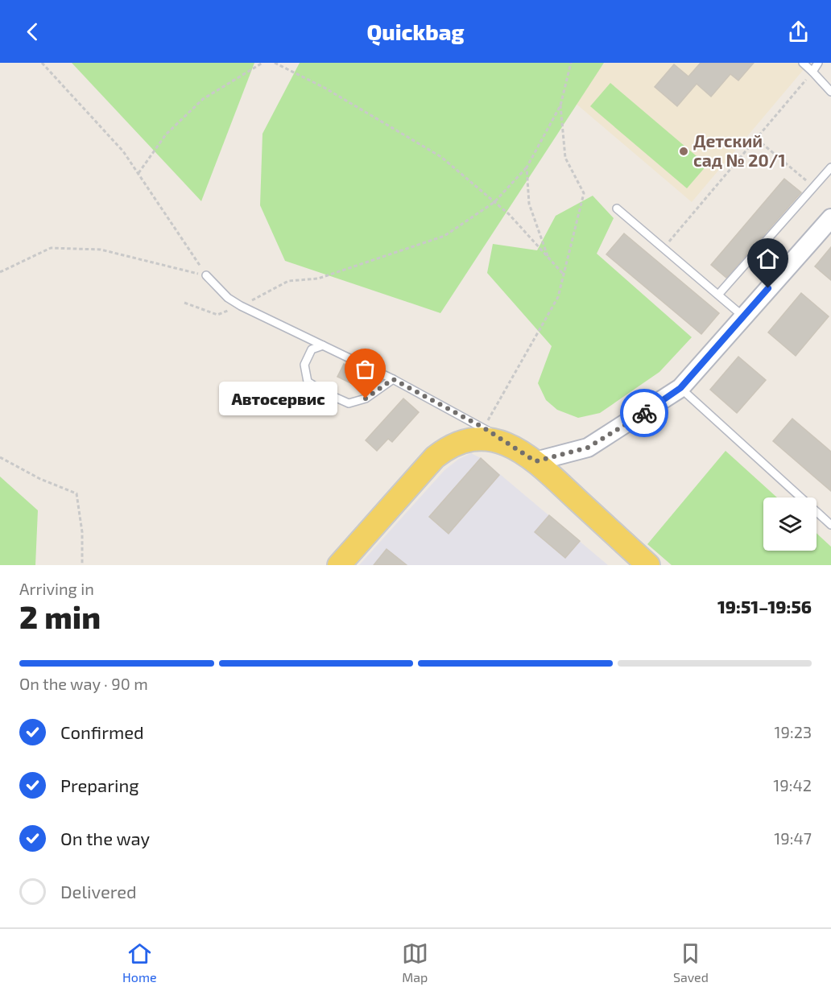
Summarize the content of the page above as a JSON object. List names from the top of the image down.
{
  "places": ["Детский сад № 20/1", "Автосервис"],
  "page": {
    "header": "Quickbag",
    "bubble": "Автосервис",
    "heading": ["2 min", "Arriving in", "19:51–19:56"],
    "bar": "On the way · 90 m",
    "list": [
      ["Confirmed", "19:23"],
      ["Preparing", "19:42"],
      ["On the way", "19:47"],
      "Delivered"
    ],
    "tabs": ["Home", "Map", "Saved"]
  }
}
